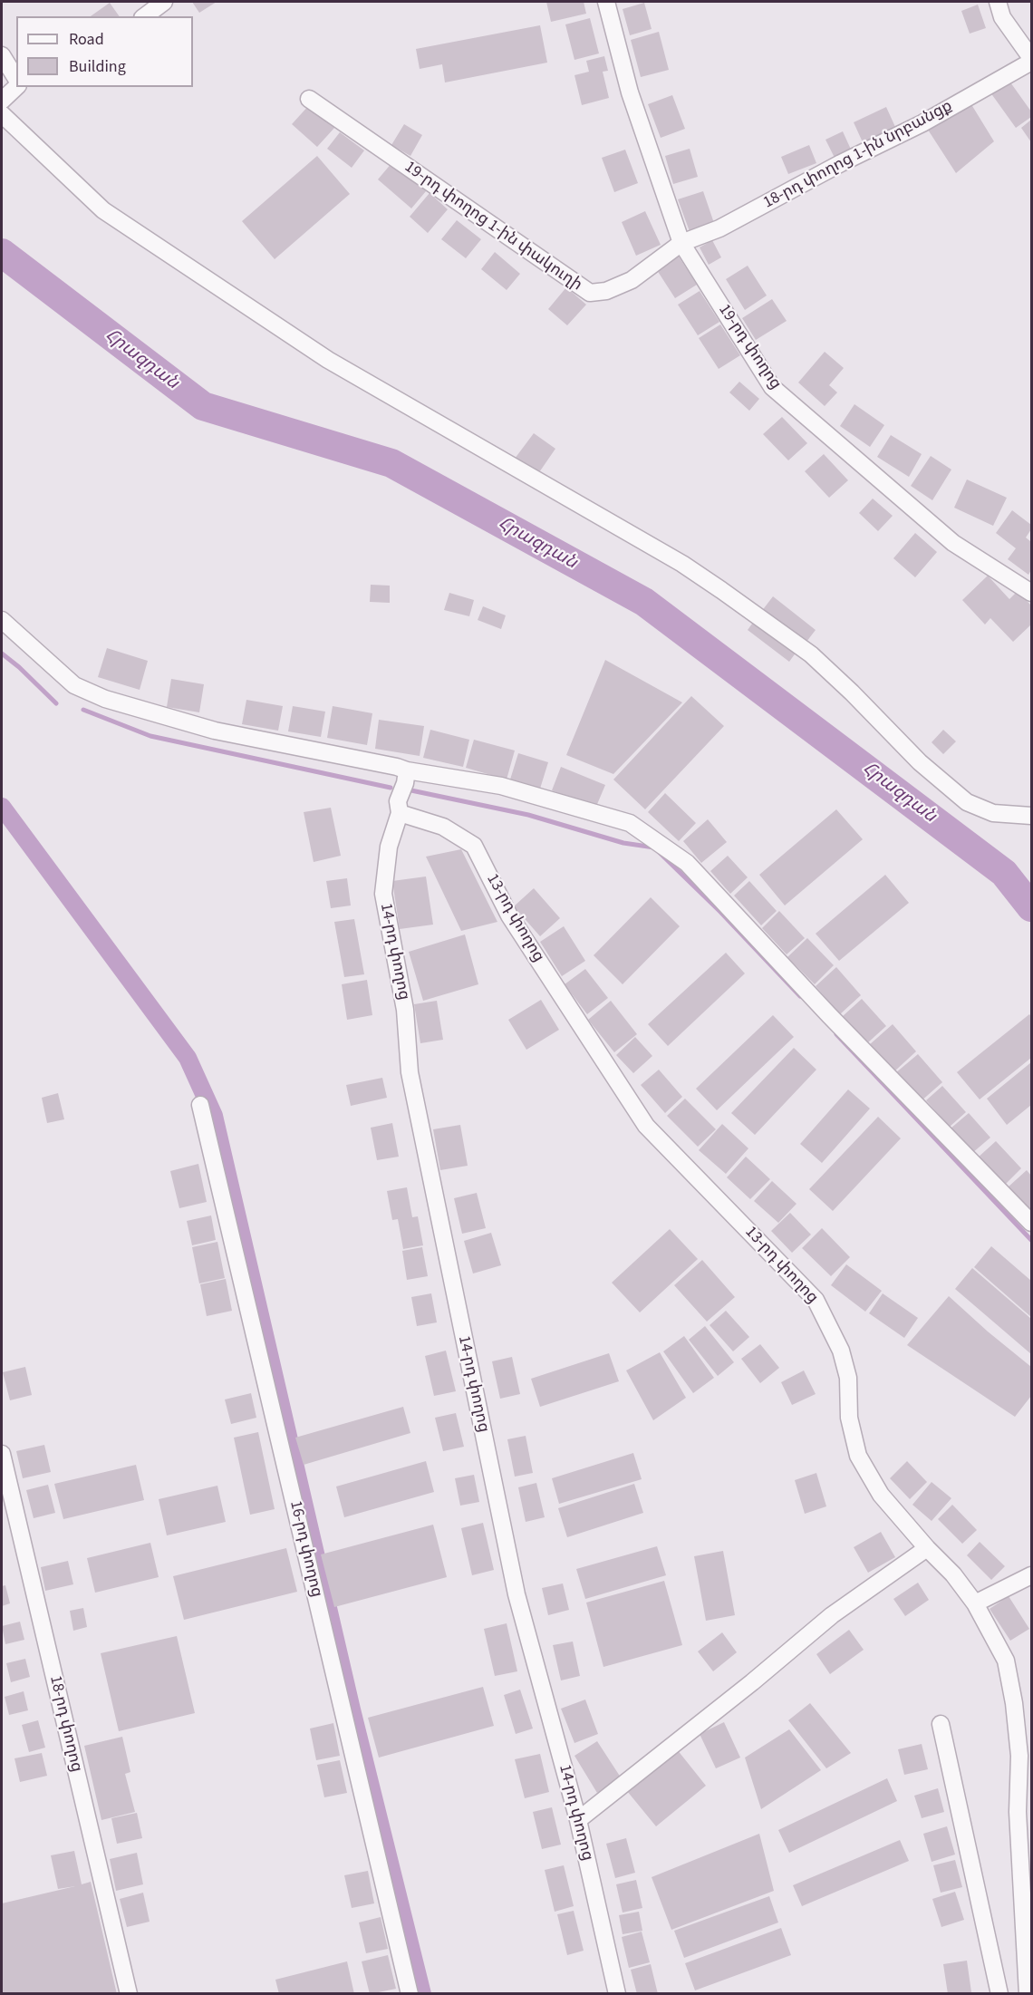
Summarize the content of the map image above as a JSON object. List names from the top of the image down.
{
  "streets": {
    "street": [
      "18-րդ փողոց 1-ին նրբանցք",
      "19-րդ փողոց 1-ին փակուղի",
      "19-րդ փողոց",
      "13-րդ փողոց",
      "14-րդ փողոց",
      "16-րդ փողոց",
      "18-րդ փողոց"
    ]
  },
  "crossings": [
    ["18-րդ փողոց 1-ին նրբանցք", "19-րդ փողոց 1-ին փակուղի"],
    ["18-րդ փողոց 1-ին նրբանցք", "19-րդ փողոց"],
    ["19-րդ փողոց 1-ին փակուղի", "19-րդ փողոց"],
    ["13-րդ փողոց", "14-րդ փողոց"]
  ],
  "water": ["Հրազդան"],
  "legend": ["Road", "Building"]
}
